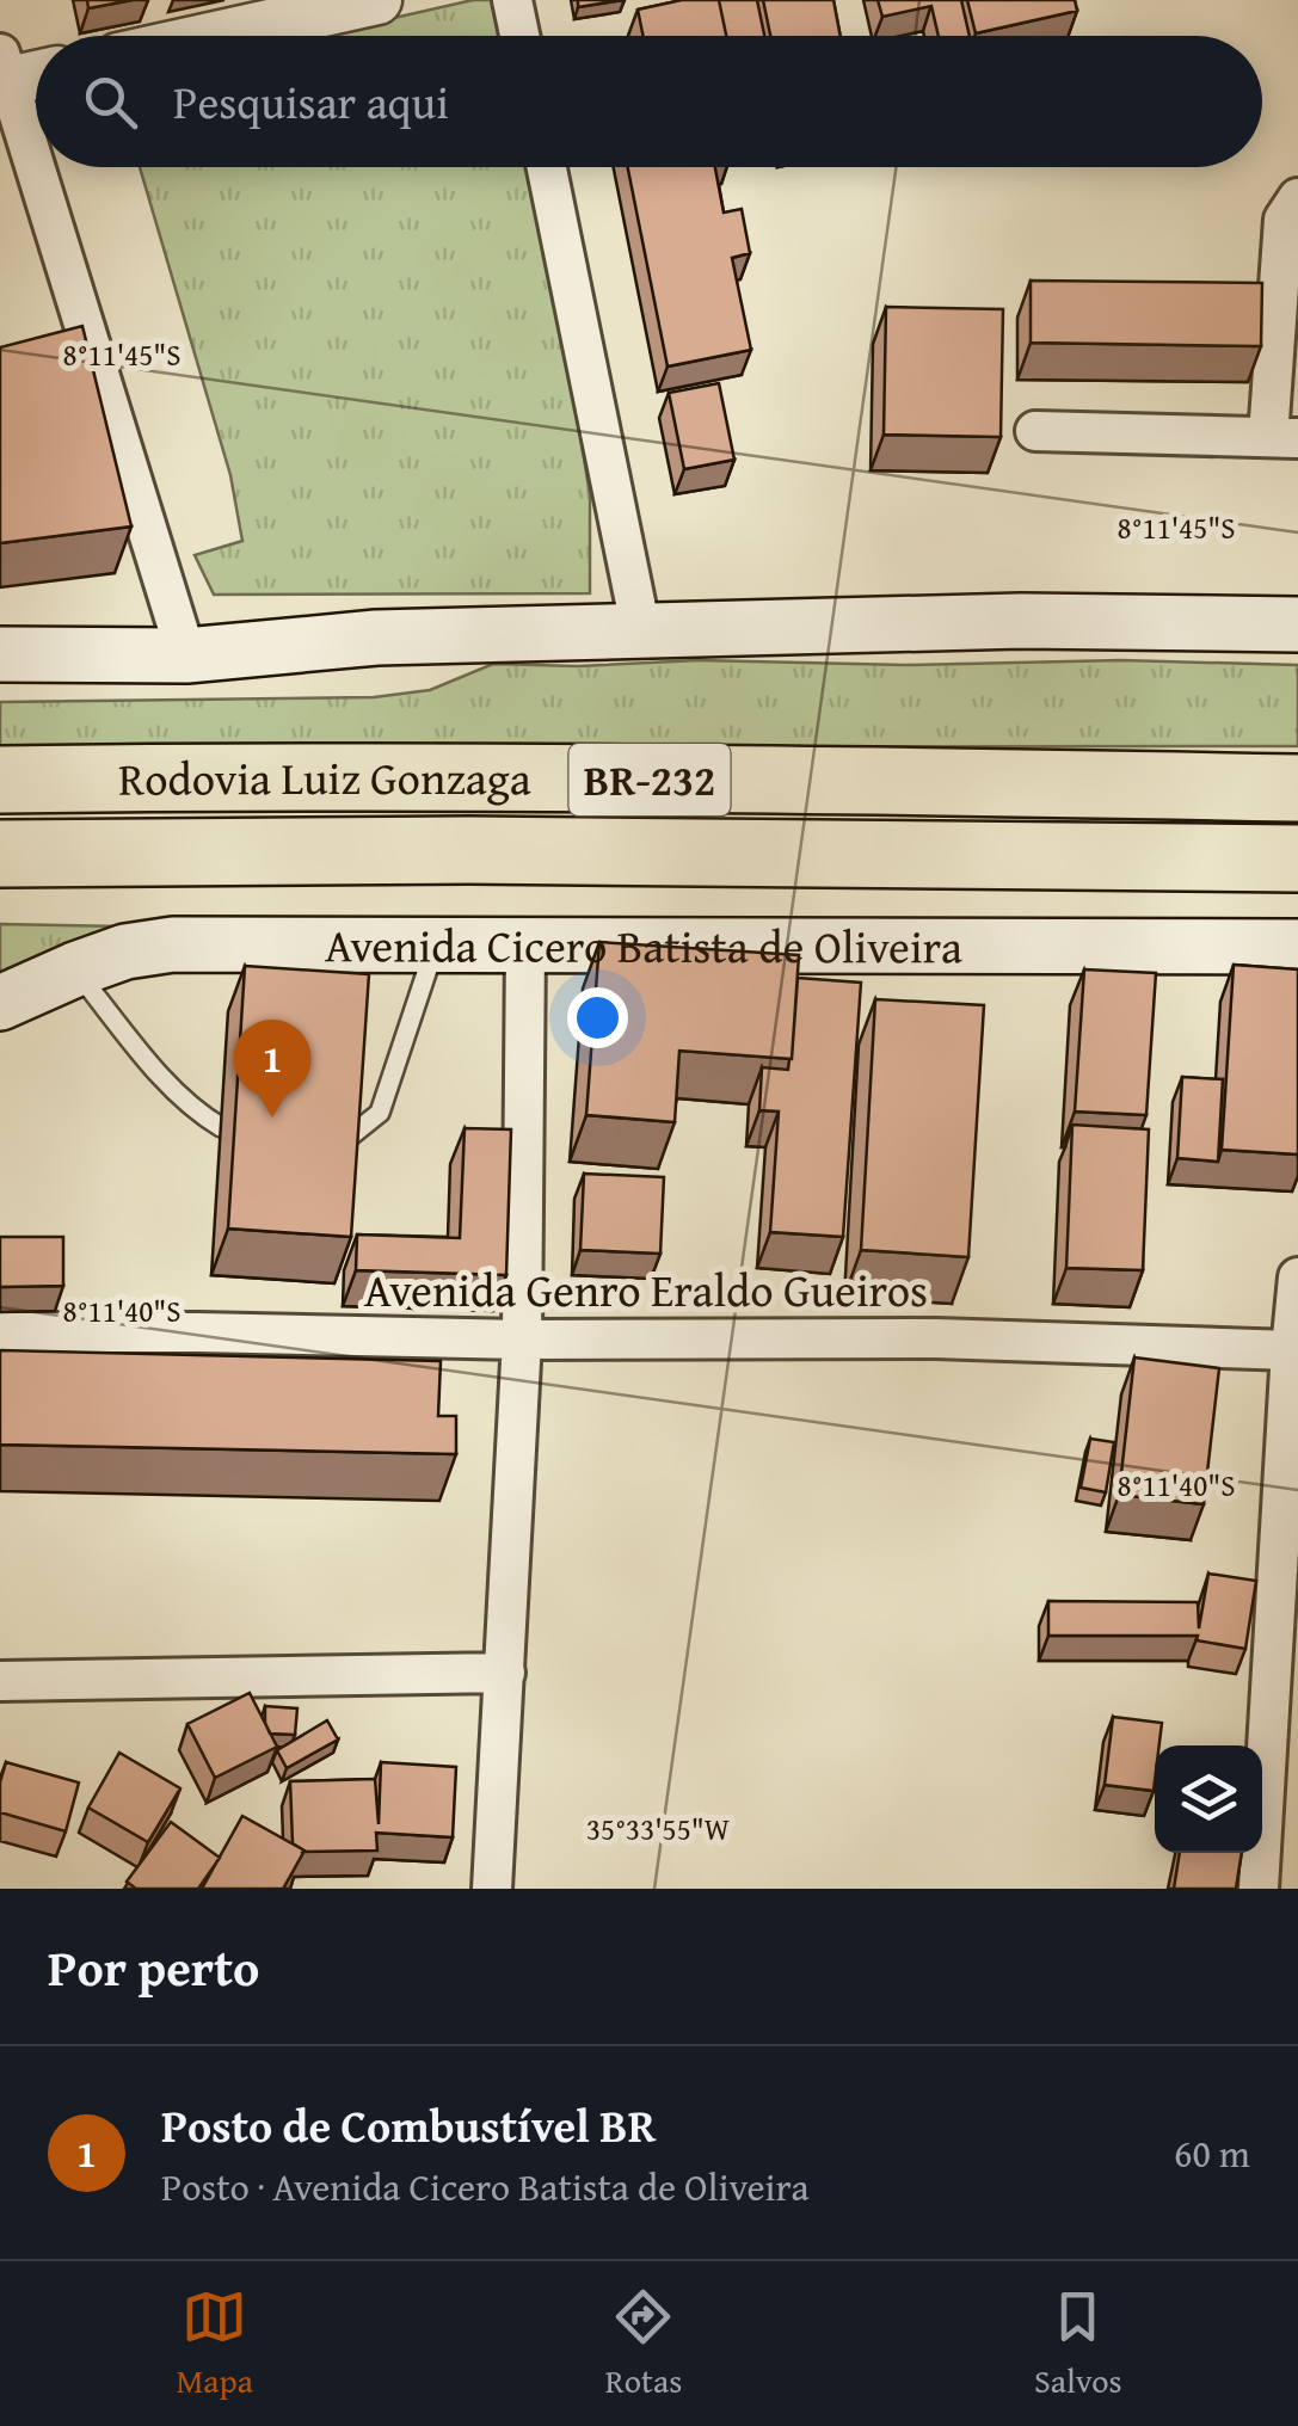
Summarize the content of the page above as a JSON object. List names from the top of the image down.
{
  "streets": {
    "highway": ["Rodovia Luiz Gonzaga", "BR-232"],
    "main road": ["Avenida Cicero Batista de Oliveira"],
    "street": ["Avenida Genro Eraldo Gueiros"]
  },
  "page": {
    "search": "Pesquisar aqui",
    "pins": "1",
    "heading": "Por perto",
    "list": [
      {
        "mark": "1",
        "name": "Posto de Combustível BR",
        "note": "Posto · Avenida Cicero Batista de Oliveira",
        "value": "60 m"
      }
    ],
    "nav": ["Mapa", "Rotas", "Salvos"]
  },
  "coordinates": ["8°11'45\"S", "8°11'40\"S", "35°33'55\"W"]
}
